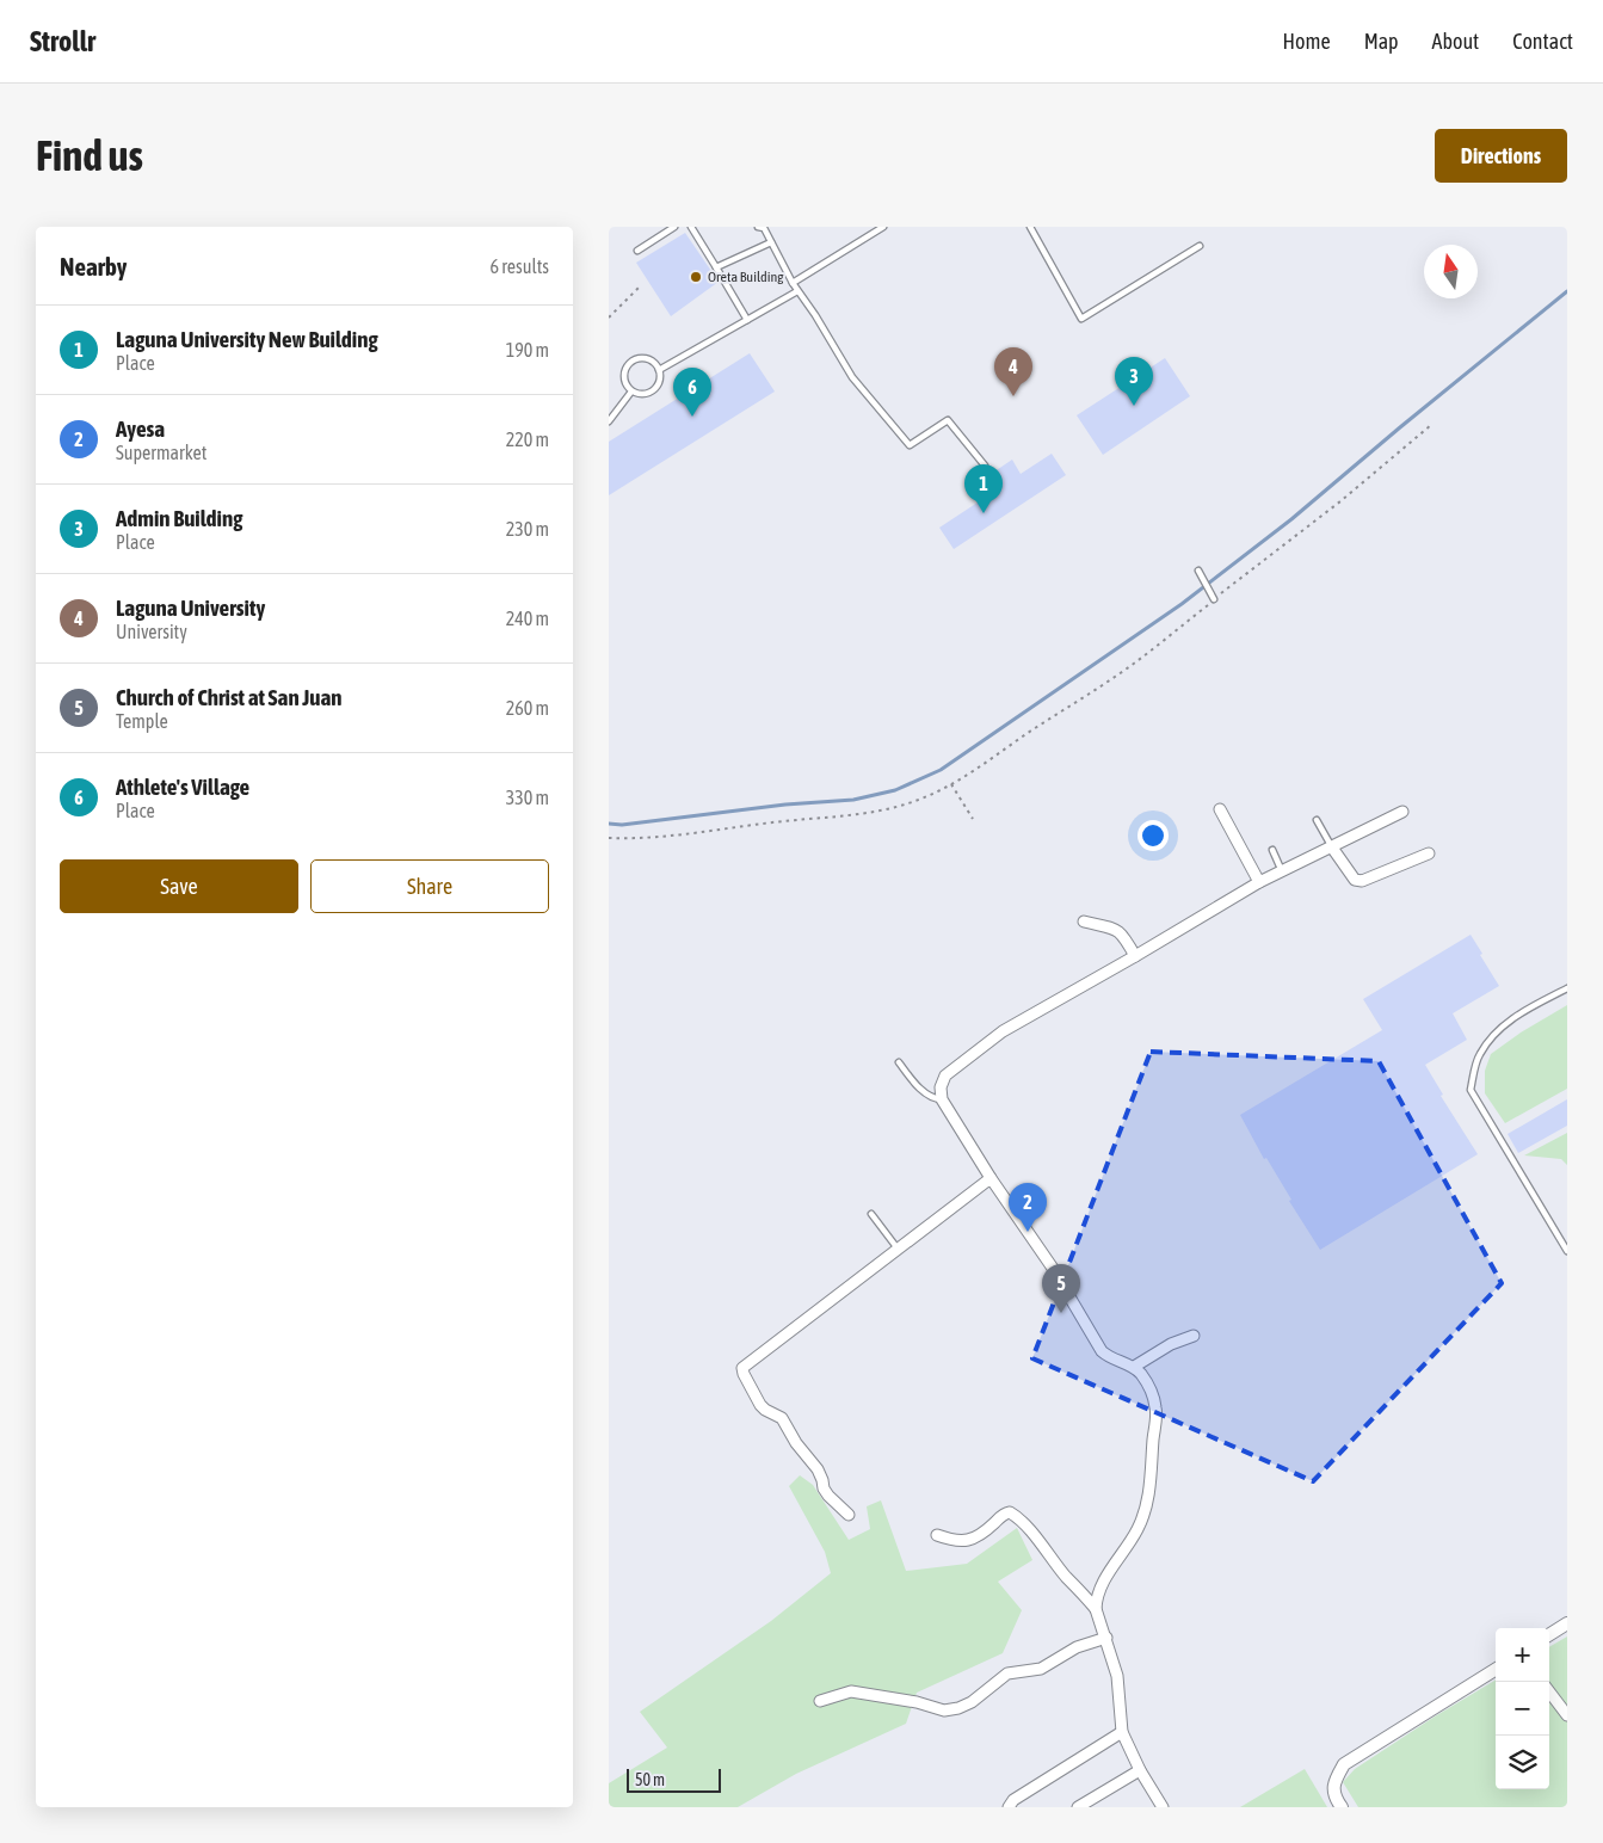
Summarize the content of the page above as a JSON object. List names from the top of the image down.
{
  "places": ["Oreta Building"],
  "scale_bar": "50 m",
  "north": "top",
  "page": {
    "header": "Strollr",
    "nav": [
      "Home",
      "Map",
      "About",
      "Contact"
    ],
    "buttons": [
      "Directions",
      ["Save", "Share"]
    ],
    "title": "Find us",
    "heading": ["Nearby", "6 results"],
    "list": [
      {
        "mark": "1",
        "name": "Laguna University New Building",
        "note": "Place",
        "value": "190 m"
      },
      {
        "mark": "2",
        "name": "Ayesa",
        "note": "Supermarket",
        "value": "220 m"
      },
      {
        "mark": "3",
        "name": "Admin Building",
        "note": "Place",
        "value": "230 m"
      },
      {
        "mark": "4",
        "name": "Laguna University",
        "note": "University",
        "value": "240 m"
      },
      {
        "mark": "5",
        "name": "Church of Christ at San Juan",
        "note": "Temple",
        "value": "260 m"
      },
      {
        "mark": "6",
        "name": "Athlete's Village",
        "note": "Place",
        "value": "330 m"
      }
    ],
    "pins": [
      "4",
      "3",
      "6",
      "1",
      "2",
      "5"
    ],
    "map_buttons": ["+", "−"],
    "scale": "50 m"
  }
}
